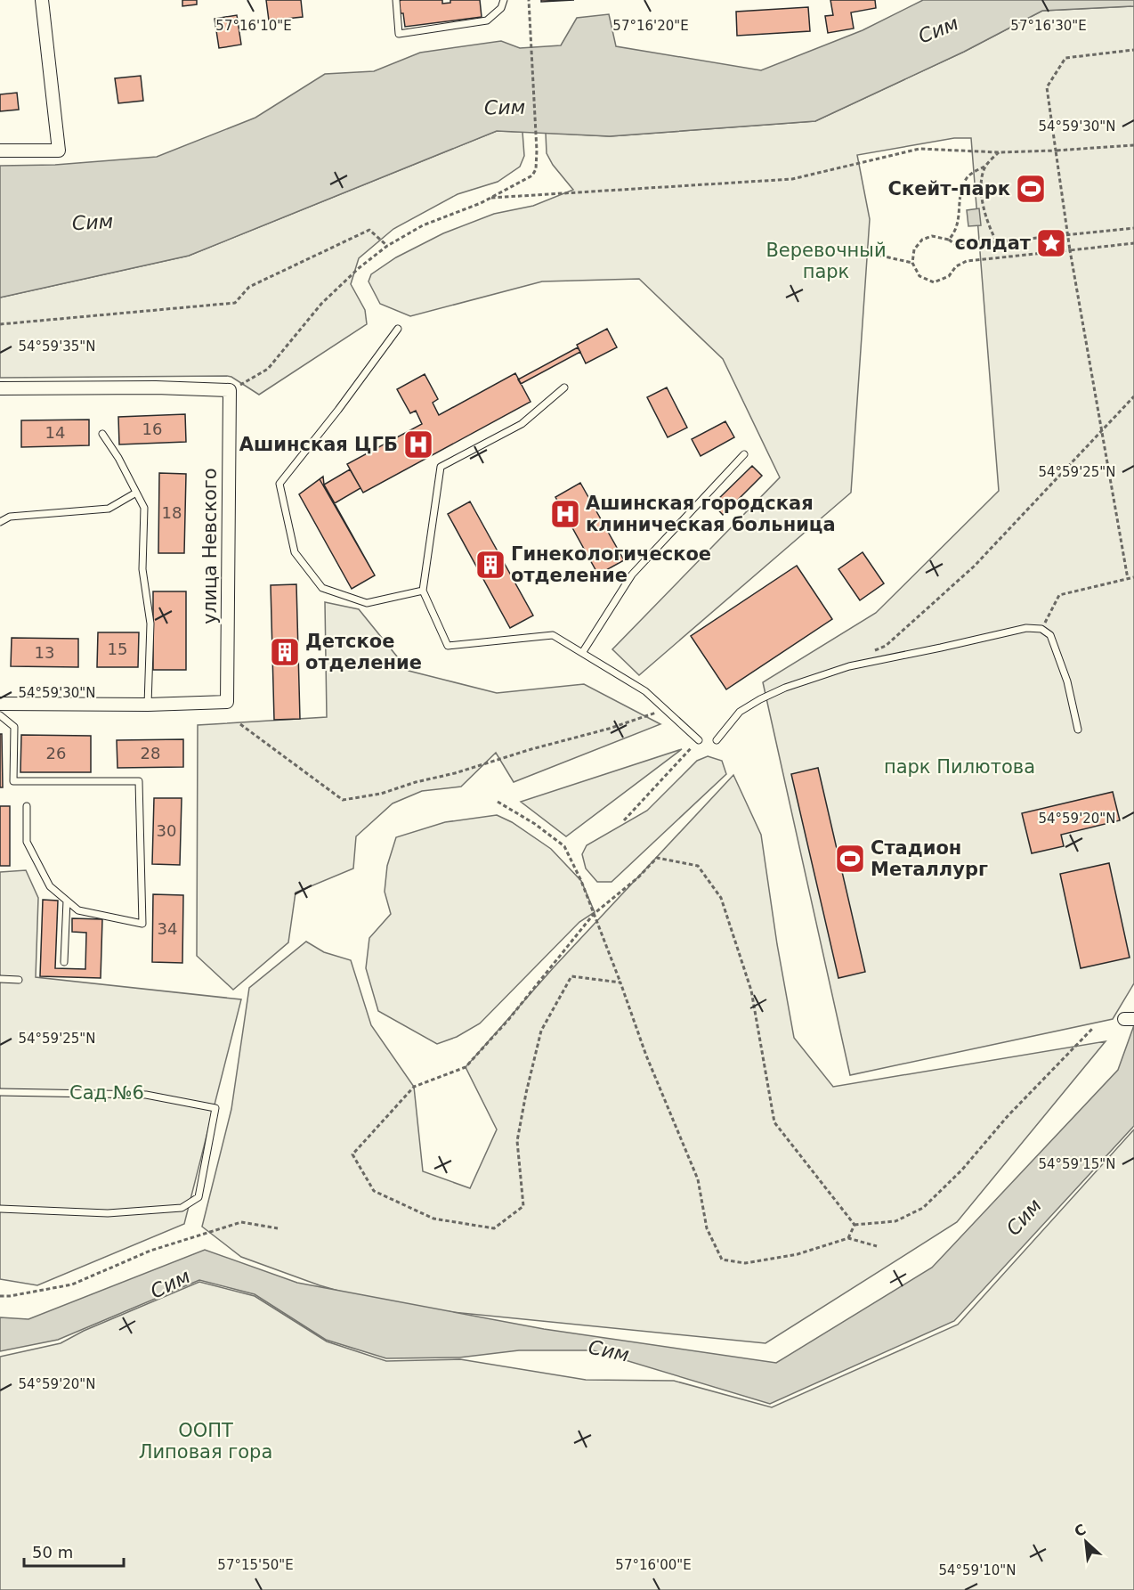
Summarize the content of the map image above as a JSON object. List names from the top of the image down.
{
  "streets": {
    "street": ["улица Невского"]
  },
  "water": ["Сим"],
  "parks": [
    "Веревочный парк",
    "парк Пилютова",
    "Сад №6",
    "ООПТ Липовая гора"
  ],
  "places": {
    "sports": ["Скейт-парк", "Стадион Металлург"],
    "place": ["солдат"],
    "hospital": ["Ашинская ЦГБ", "Ашинская городская клиническая больница"],
    "building": ["Гинекологическое отделение", "Детское отделение"]
  },
  "house_numbers": [
    "16",
    "14",
    "18",
    "15",
    "13",
    "26",
    "28",
    "30",
    "34"
  ],
  "scale_bar": "50 m",
  "north": "top left",
  "coordinates": [
    "57°16'10\"E",
    "57°16'20\"E",
    "57°16'30\"E",
    "54°59'30\"N",
    "54°59'35\"N",
    "54°59'25\"N",
    "54°59'20\"N",
    "54°59'15\"N",
    "57°15'50\"E",
    "57°16'00\"E",
    "54°59'10\"N"
  ]
}
